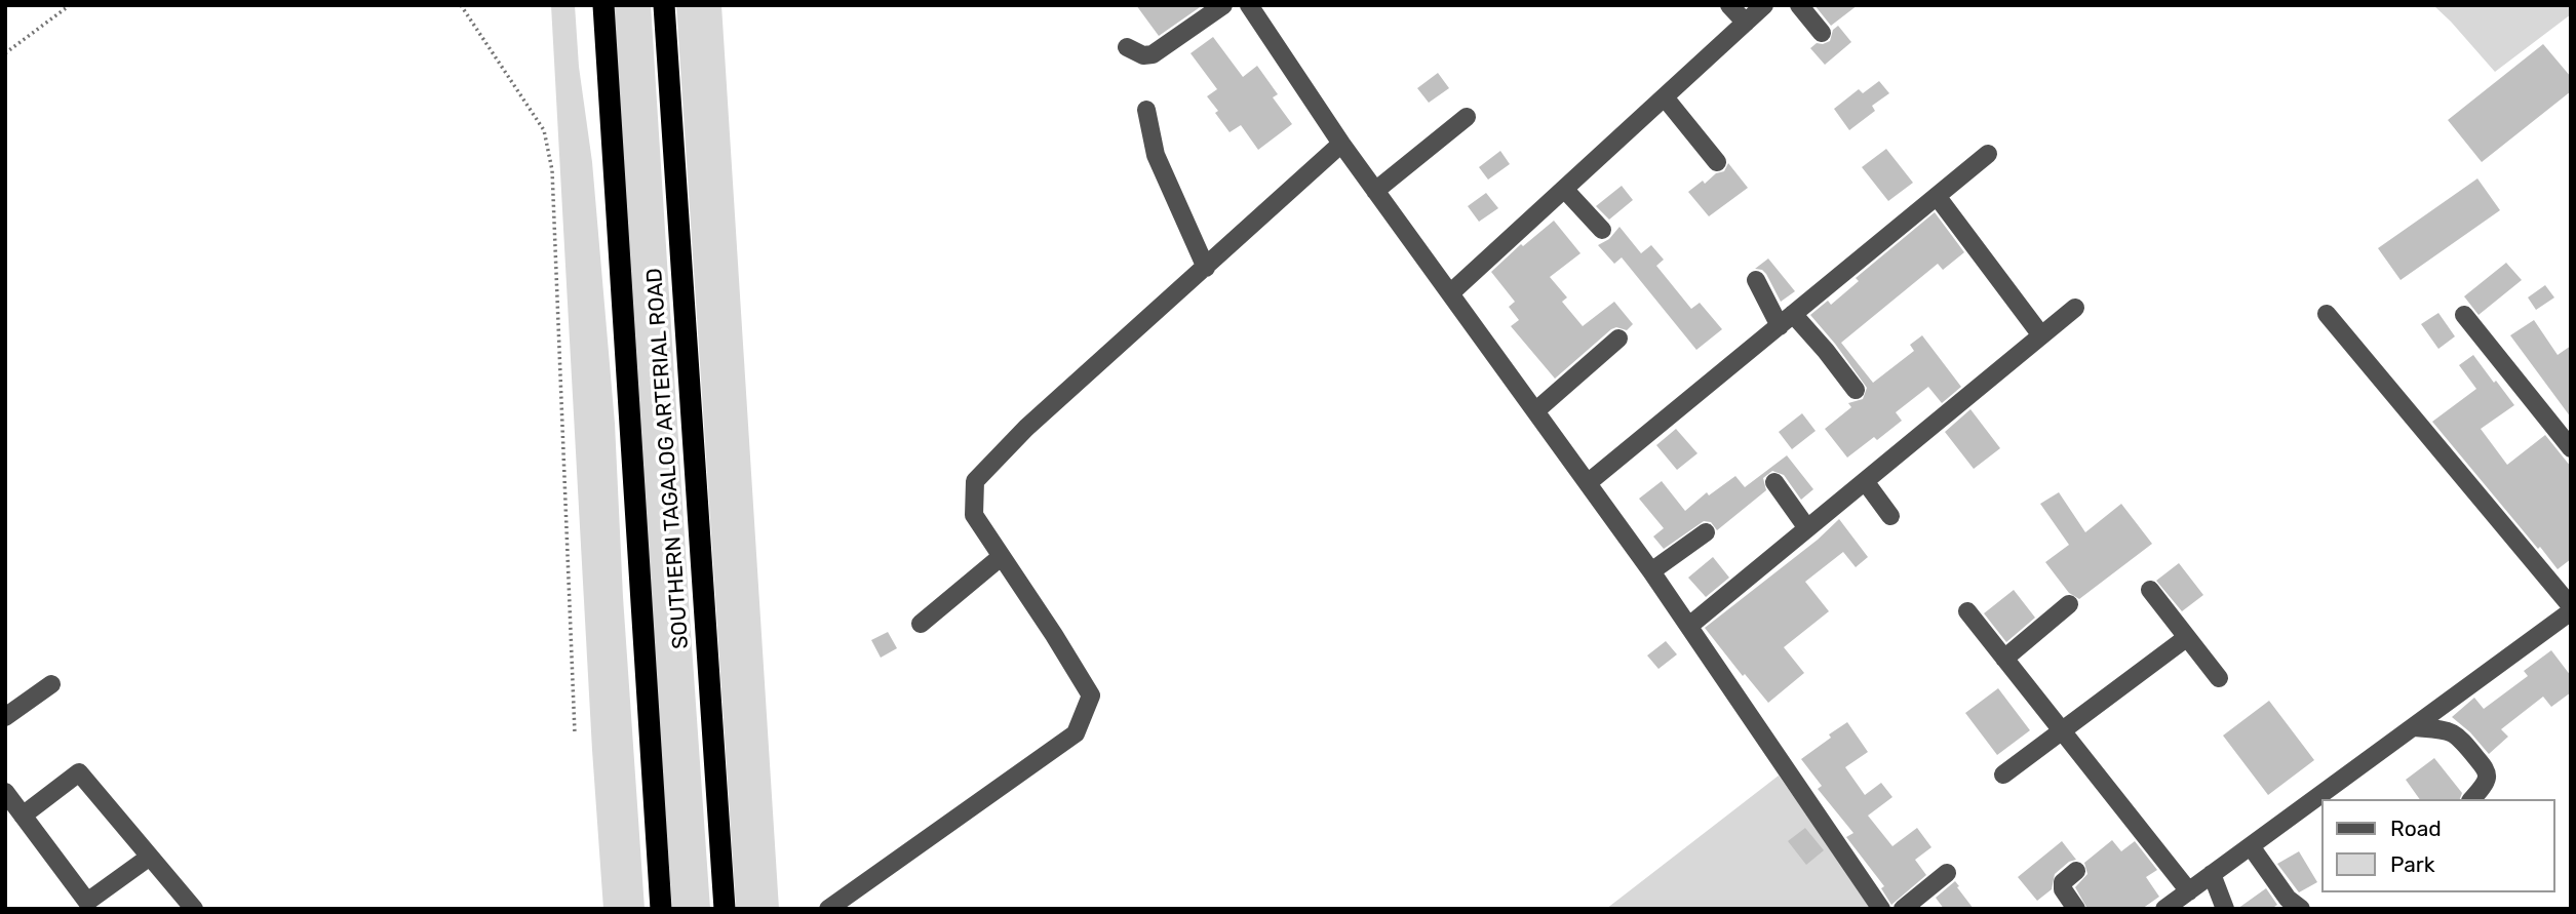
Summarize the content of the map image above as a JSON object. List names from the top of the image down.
{
  "streets": {
    "highway": ["SOUTHERN TAGALOG ARTERIAL ROAD"]
  },
  "legend": ["Road", "Park"]
}
